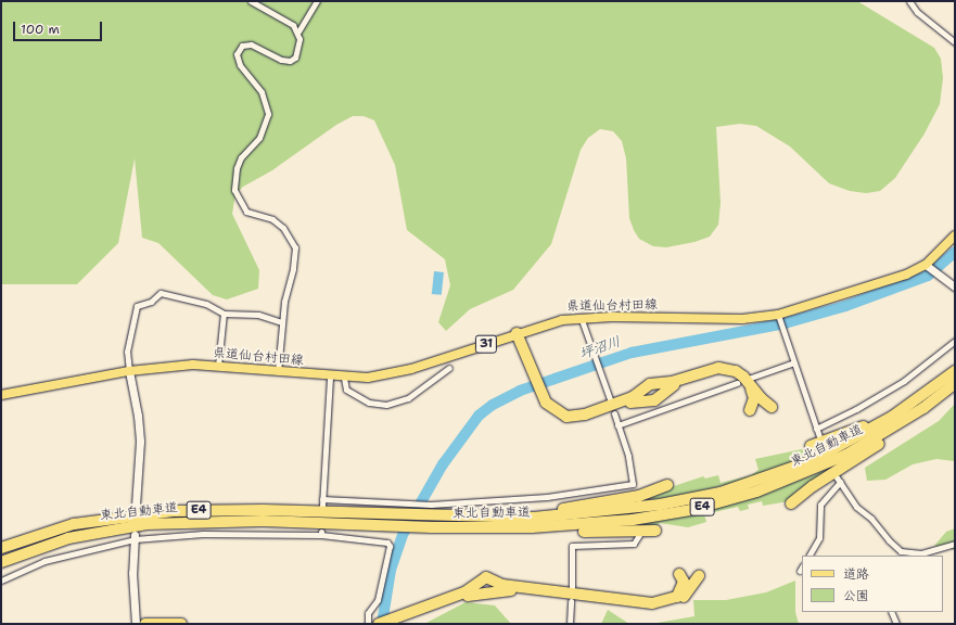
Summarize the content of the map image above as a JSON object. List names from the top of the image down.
{
  "streets": {
    "highway": ["東北自動車道", "E4"],
    "main road": ["県道仙台村田線", "31"]
  },
  "water": ["坪沼川"],
  "legend": ["道路", "公園"],
  "scale_bar": "100 m"
}
